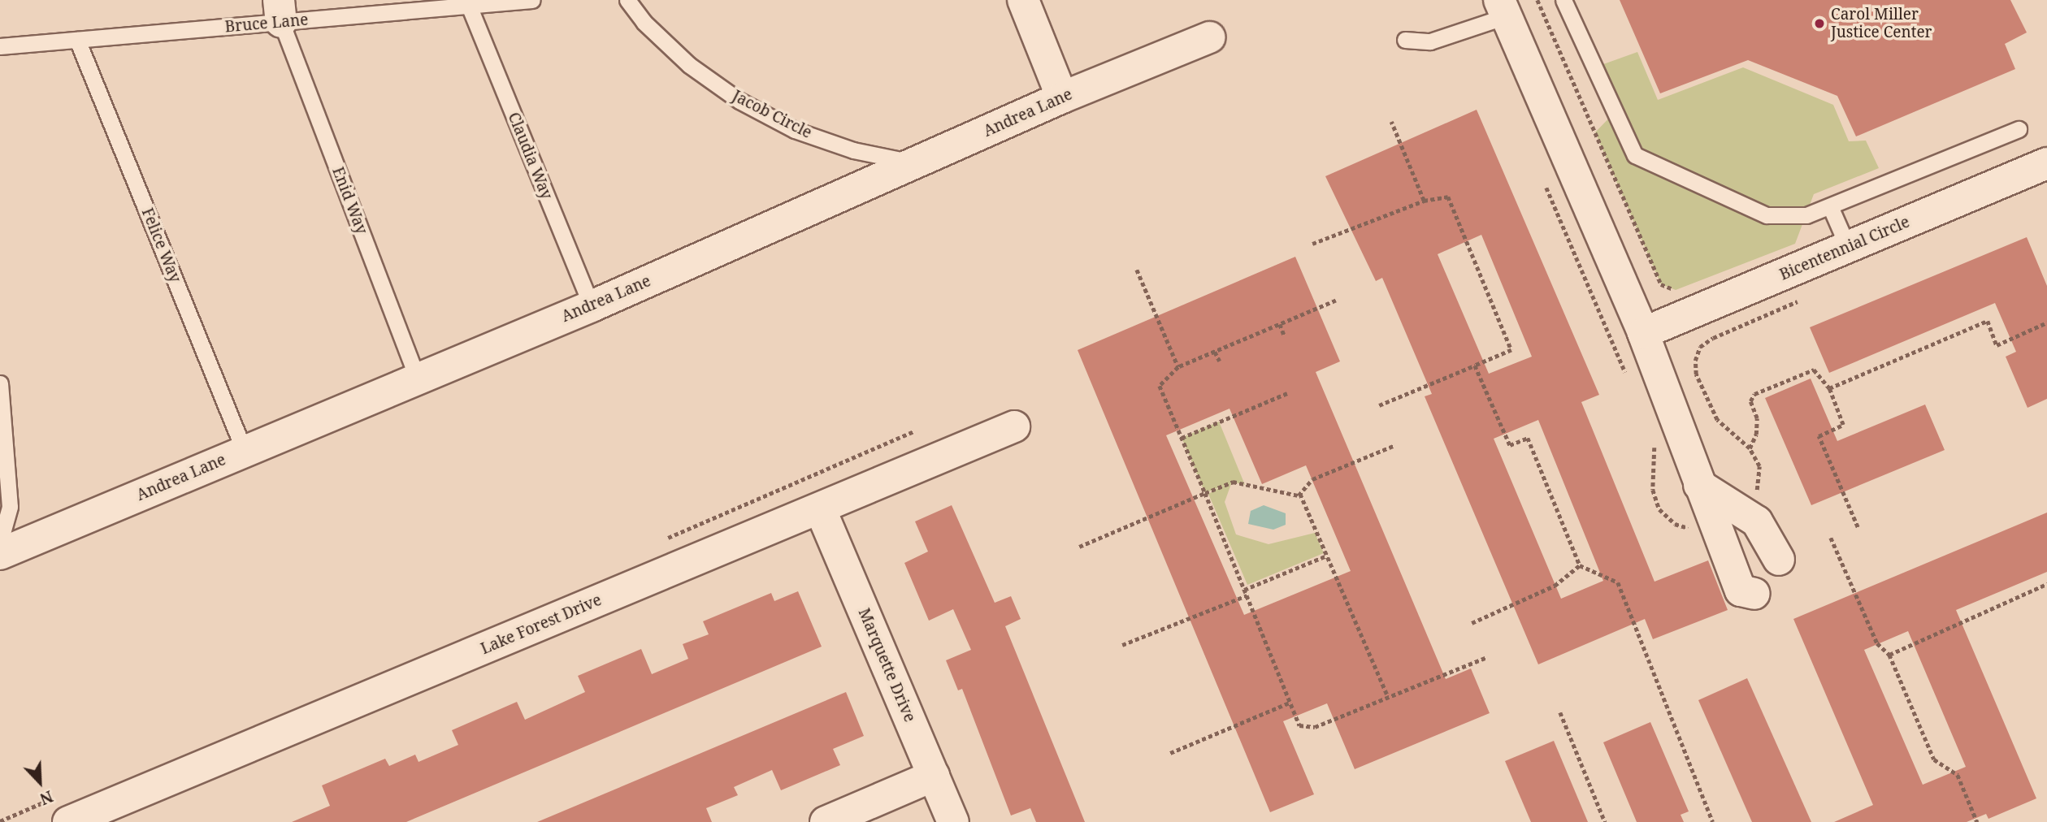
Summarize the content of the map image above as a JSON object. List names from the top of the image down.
{
  "streets": {
    "street": [
      "Andrea Lane",
      "Bicentennial Circle",
      "Lake Forest Drive",
      "Marquette Drive"
    ],
    "lane": [
      "Bruce Lane",
      "Jacob Circle",
      "Claudia Way",
      "Enid Way",
      "Felice Way"
    ]
  },
  "crossings": [
    ["Bruce Lane", "Claudia Way"],
    ["Bruce Lane", "Enid Way"],
    ["Bruce Lane", "Felice Way"],
    ["Andrea Lane", "Jacob Circle"],
    ["Andrea Lane", "Claudia Way"],
    ["Andrea Lane", "Enid Way"],
    ["Andrea Lane", "Felice Way"],
    ["Lake Forest Drive", "Marquette Drive"]
  ],
  "places": ["Carol Miller Justice Center"],
  "north": "bottom right"
}
